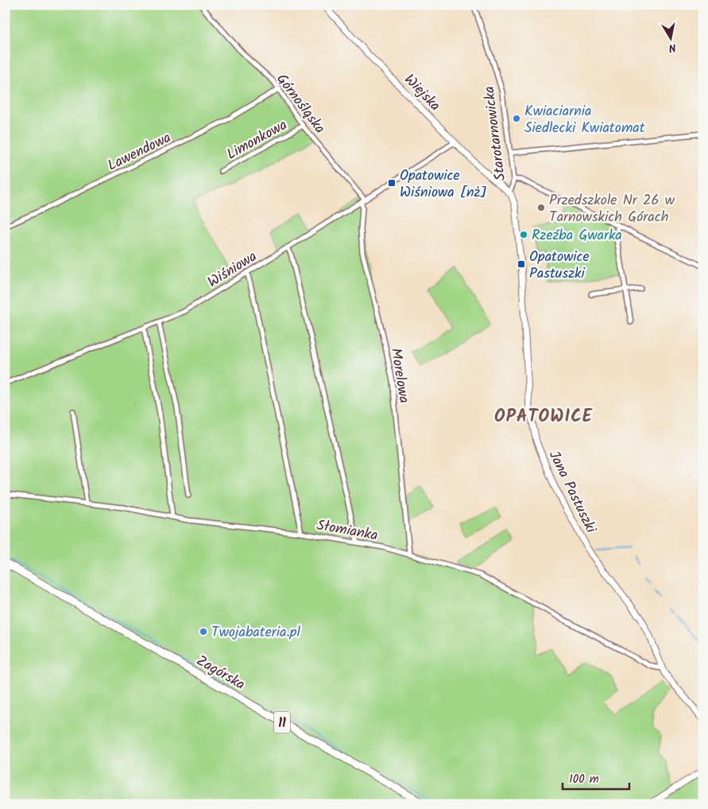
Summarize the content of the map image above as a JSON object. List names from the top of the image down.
{
  "streets": {
    "highway": ["Zagórska", "11"],
    "street": [
      "Wiejska",
      "Górnośląska",
      "Starotarnowicka",
      "Limonkowa",
      "Lawendowa",
      "Wiśniowa",
      "Morelowa",
      "Jana Pastuszki",
      "Słomianka"
    ]
  },
  "crossings": [
    ["Wiejska", "Starotarnowicka"],
    ["Wiejska", "Wiśniowa"],
    ["Wiejska", "Jana Pastuszki"],
    ["Górnośląska", "Limonkowa"],
    ["Górnośląska", "Lawendowa"],
    ["Górnośląska", "Wiśniowa"],
    ["Górnośląska", "Morelowa"],
    ["Starotarnowicka", "Jana Pastuszki"],
    ["Wiśniowa", "Morelowa"],
    ["Morelowa", "Słomianka"],
    ["Jana Pastuszki", "Słomianka"]
  ],
  "districts": ["OPATOWICE"],
  "places": {
    "other": [
      "Kwiaciarnia Siedlecki Kwiatomat",
      "Przedszkole Nr 26 w Tarnowskich Górach",
      "Rzeźba Gwarka",
      "Twojabateria.pl"
    ],
    "transit": ["Opatowice Wiśniowa [nż]", "Opatowice Pastuszki"]
  },
  "scale_bar": "100 m",
  "north": "bottom"
}
